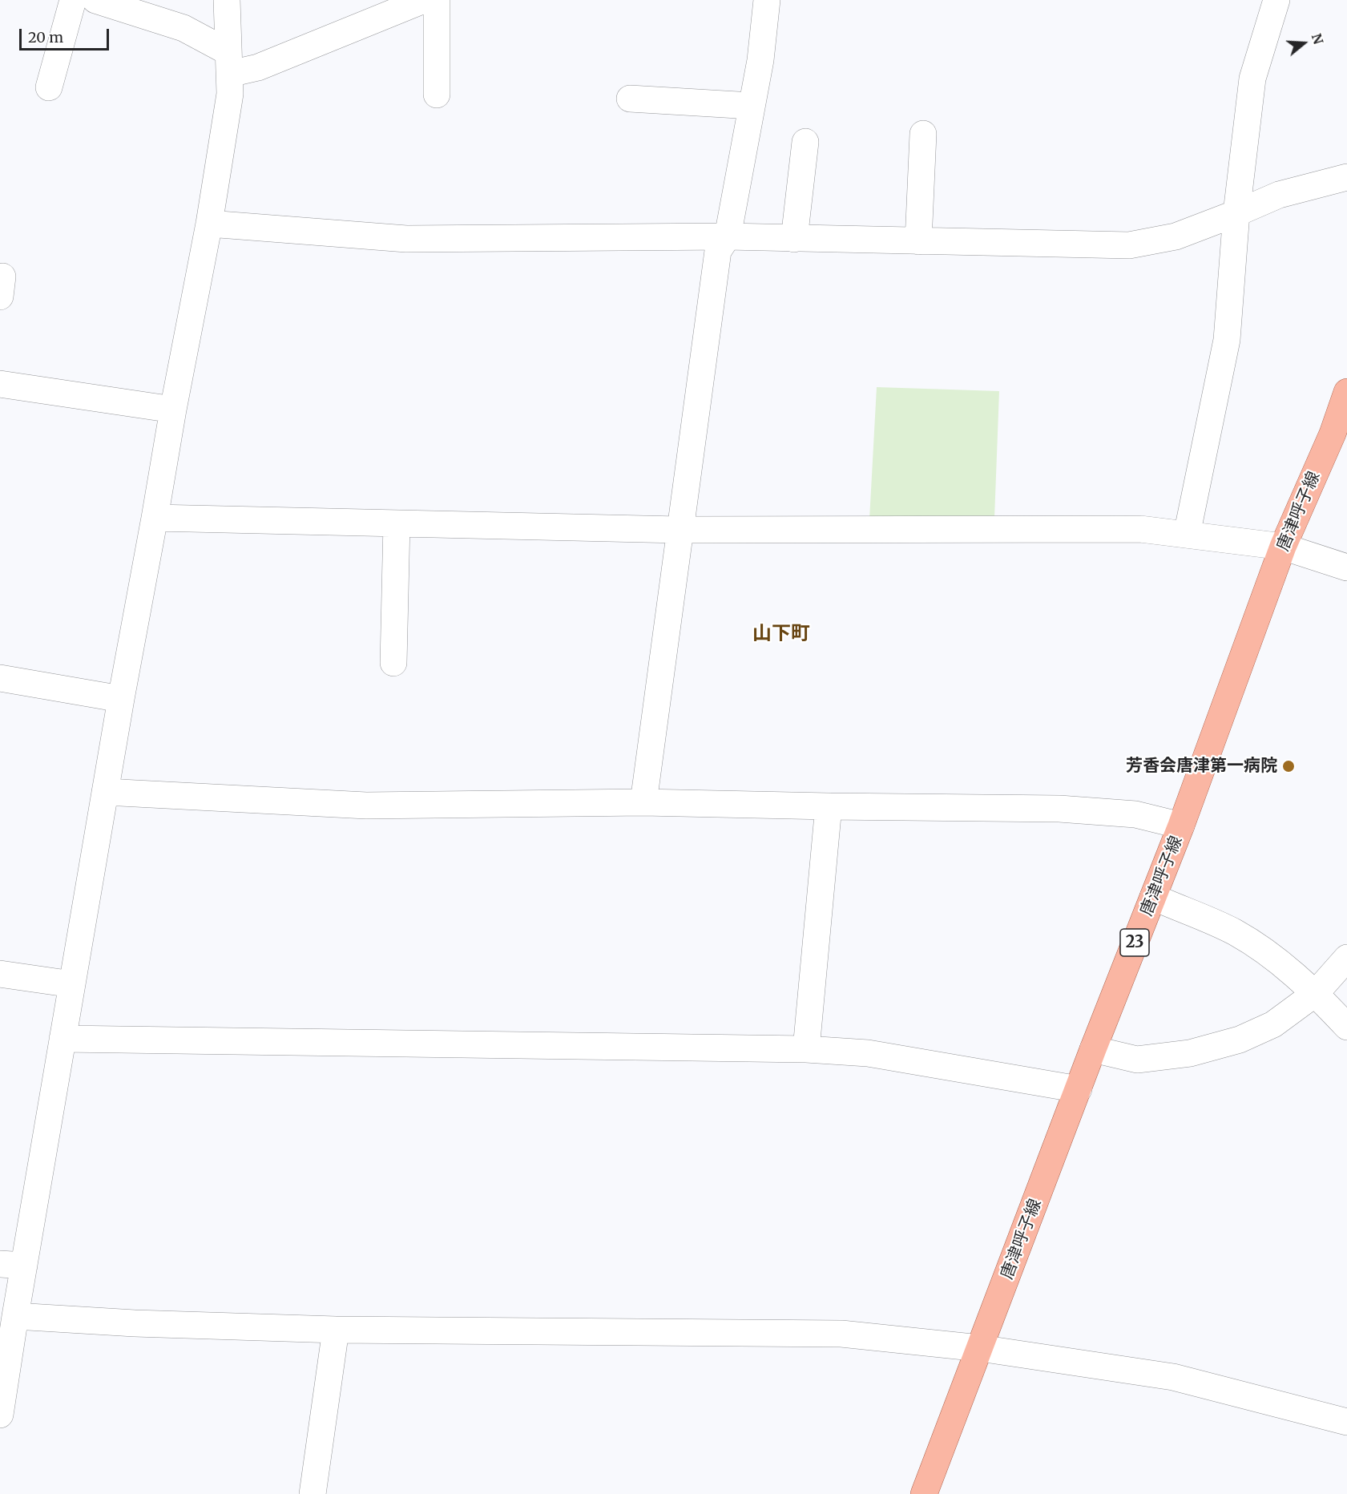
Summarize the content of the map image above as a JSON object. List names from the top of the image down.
{
  "streets": {
    "main road": ["唐津呼子線", "23"]
  },
  "districts": ["山下町"],
  "places": ["芳香会唐津第一病院"],
  "scale_bar": "20 m",
  "north": "right"
}
